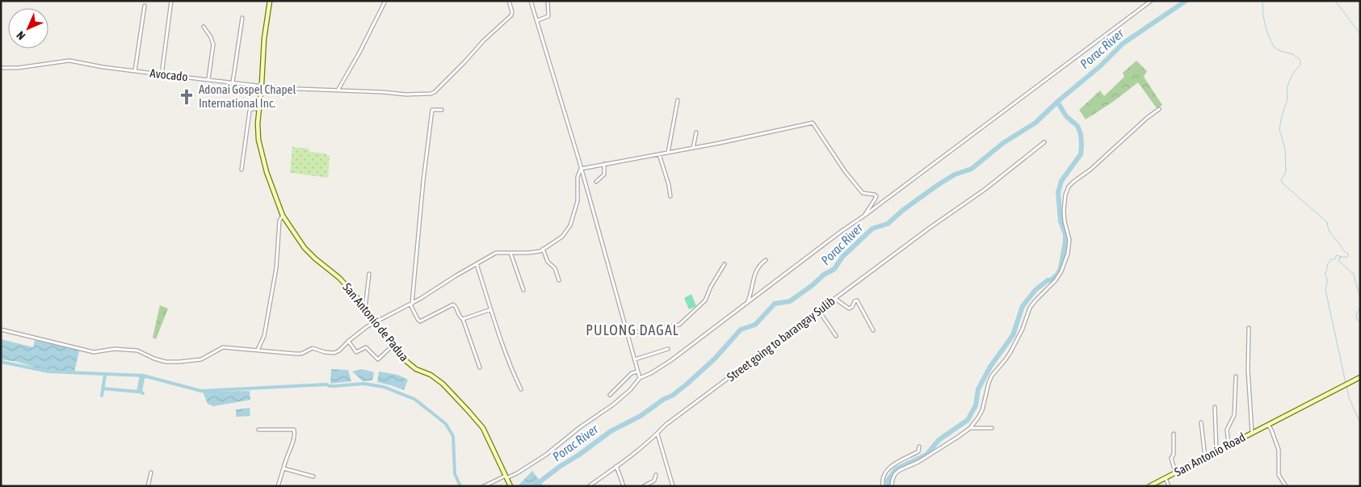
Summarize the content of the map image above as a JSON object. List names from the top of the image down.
{
  "streets": {
    "street": [
      "Avocado",
      "San Antonio de Padua",
      "Street going to barangay Sulib",
      "San Antonio Road"
    ]
  },
  "crossings": [
    ["Avocado", "San Antonio de Padua"]
  ],
  "districts": ["PULONG DAGAL"],
  "water": ["Porac River"],
  "places": {
    "church": ["Adonai Gospel Chapel International Inc."]
  },
  "north": "bottom left"
}
